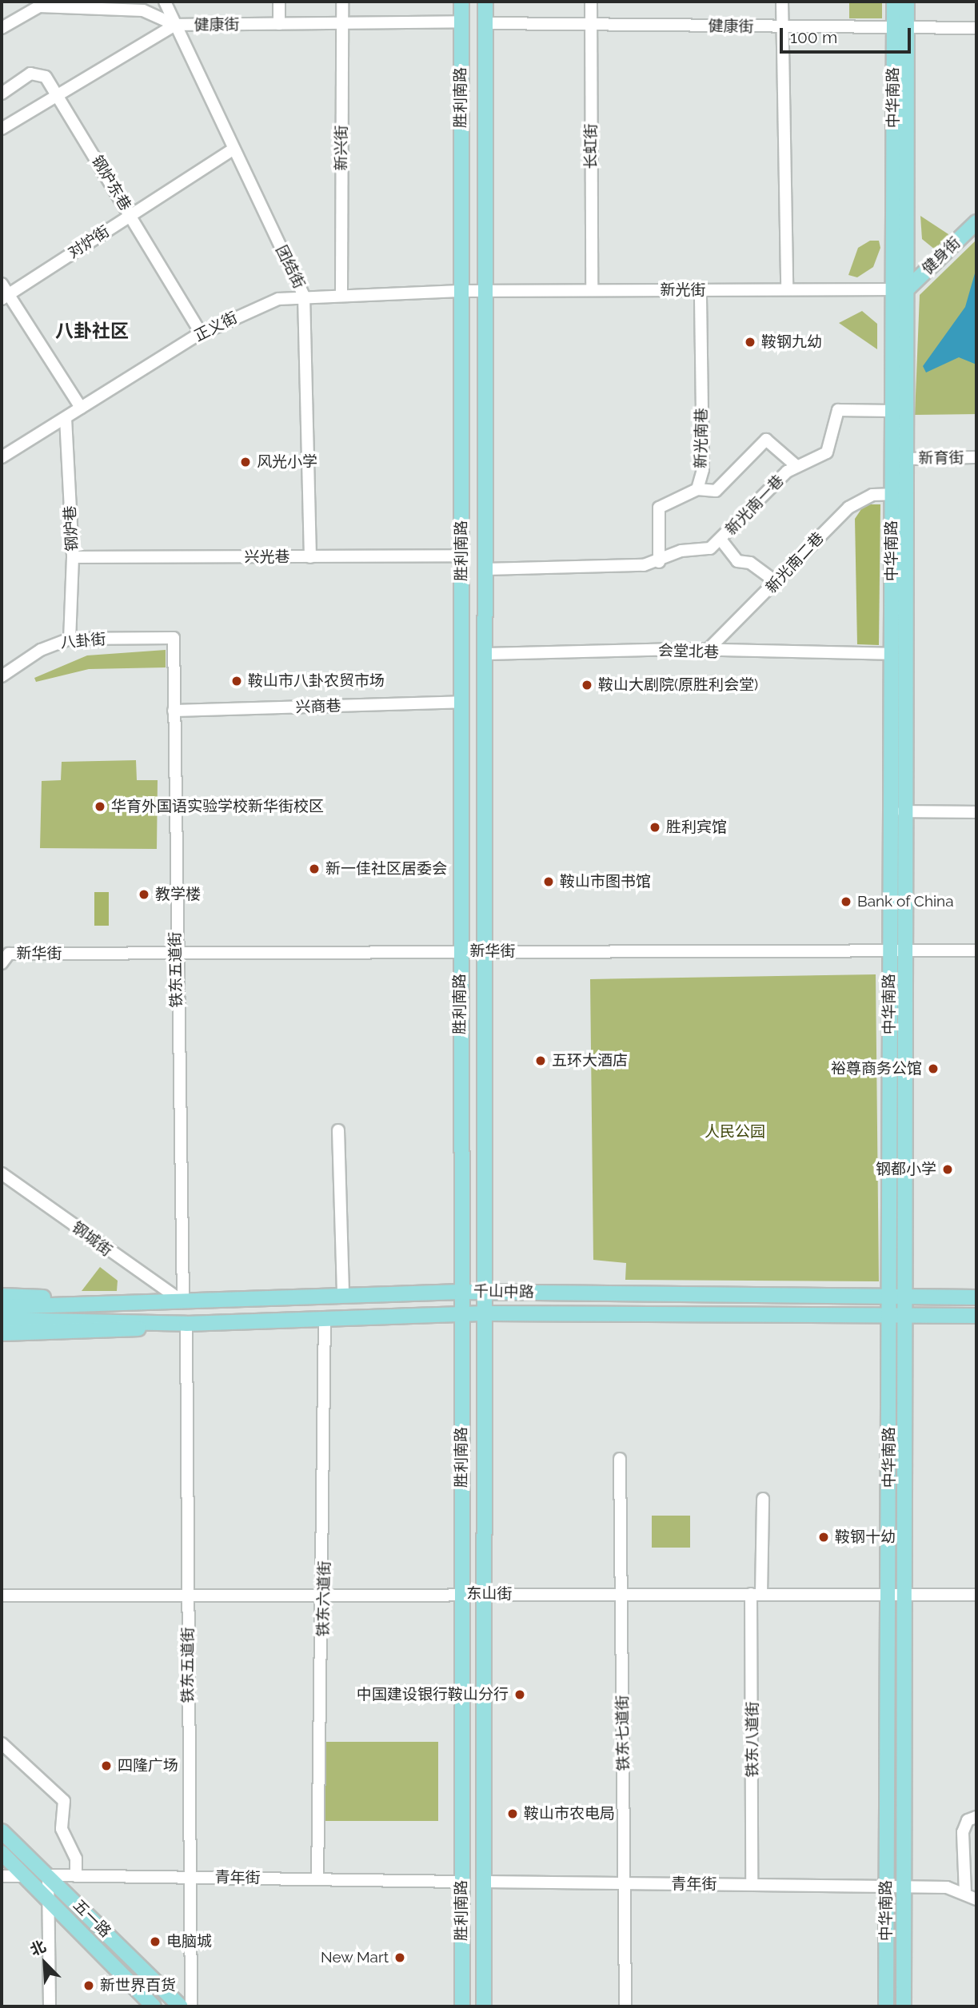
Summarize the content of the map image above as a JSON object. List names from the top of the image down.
{
  "streets": {
    "main road": [
      "胜利南路",
      "中华南路",
      "健身街",
      "千山中路",
      "五一路"
    ],
    "street": [
      "健康街",
      "长虹街",
      "新兴街",
      "钢炉东巷",
      "对炉街",
      "团结街",
      "新光街",
      "正义街",
      "新光南巷",
      "新育街",
      "新光南一巷",
      "钢炉巷",
      "兴光巷",
      "新光南二巷",
      "八卦街",
      "会堂北巷",
      "兴商巷",
      "新华街",
      "铁东五道街",
      "钢城街",
      "东山街",
      "铁东六道街",
      "铁东七道街",
      "铁东八道街",
      "青年街"
    ]
  },
  "crossings": [
    ["健康街", "胜利南路"],
    ["健康街", "中华南路"],
    ["健康街", "长虹街"],
    ["健康街", "新兴街"],
    ["健康街", "钢炉东巷"],
    ["健康街", "团结街"],
    ["胜利南路", "新光街"],
    ["胜利南路", "正义街"],
    ["胜利南路", "新光南一巷"],
    ["胜利南路", "兴光巷"],
    ["胜利南路", "会堂北巷"],
    ["胜利南路", "兴商巷"],
    ["胜利南路", "新华街"],
    ["胜利南路", "千山中路"],
    ["胜利南路", "东山街"],
    ["胜利南路", "青年街"],
    ["中华南路", "健身街"],
    ["中华南路", "新光街"],
    ["中华南路", "新光南一巷"],
    ["中华南路", "新光南二巷"],
    ["中华南路", "会堂北巷"],
    ["中华南路", "新华街"],
    ["中华南路", "千山中路"],
    ["中华南路", "东山街"],
    ["中华南路", "青年街"],
    ["长虹街", "新光街"],
    ["新兴街", "正义街"],
    ["钢炉东巷", "对炉街"],
    ["钢炉东巷", "正义街"],
    ["对炉街", "团结街"],
    ["健身街", "新光街"],
    ["团结街", "正义街"],
    ["团结街", "兴光巷"],
    ["新光街", "正义街"],
    ["新光街", "新光南巷"],
    ["正义街", "钢炉巷"],
    ["新光南巷", "新光南一巷"],
    ["钢炉巷", "兴光巷"],
    ["钢炉巷", "八卦街"],
    ["新光南二巷", "会堂北巷"],
    ["八卦街", "铁东五道街"],
    ["兴商巷", "铁东五道街"],
    ["新华街", "铁东五道街"],
    ["铁东五道街", "钢城街"],
    ["铁东五道街", "千山中路"],
    ["铁东五道街", "东山街"],
    ["铁东五道街", "青年街"],
    ["钢城街", "千山中路"],
    ["千山中路", "铁东六道街"],
    ["东山街", "铁东六道街"],
    ["东山街", "铁东七道街"],
    ["东山街", "铁东八道街"],
    ["铁东六道街", "青年街"],
    ["铁东七道街", "青年街"],
    ["铁东八道街", "青年街"],
    ["青年街", "五一路"]
  ],
  "districts": ["八卦社区"],
  "parks": ["人民公园"],
  "places": [
    "鞍钢九幼",
    "风光小学",
    "鞍山市八卦农贸市场",
    "鞍山大剧院(原胜利会堂)",
    "华育外国语实验学校新华街校区",
    "胜利宾馆",
    "新一佳社区居委会",
    "鞍山市图书馆",
    "教学楼",
    "Bank of China",
    "五环大酒店",
    "裕尊商务公馆",
    "钢都小学",
    "鞍钢十幼",
    "中国建设银行鞍山分行",
    "四隆广场",
    "鞍山市农电局",
    "电脑城",
    "New Mart",
    "新世界百货"
  ],
  "scale_bar": "100 m",
  "north": "top left"
}
